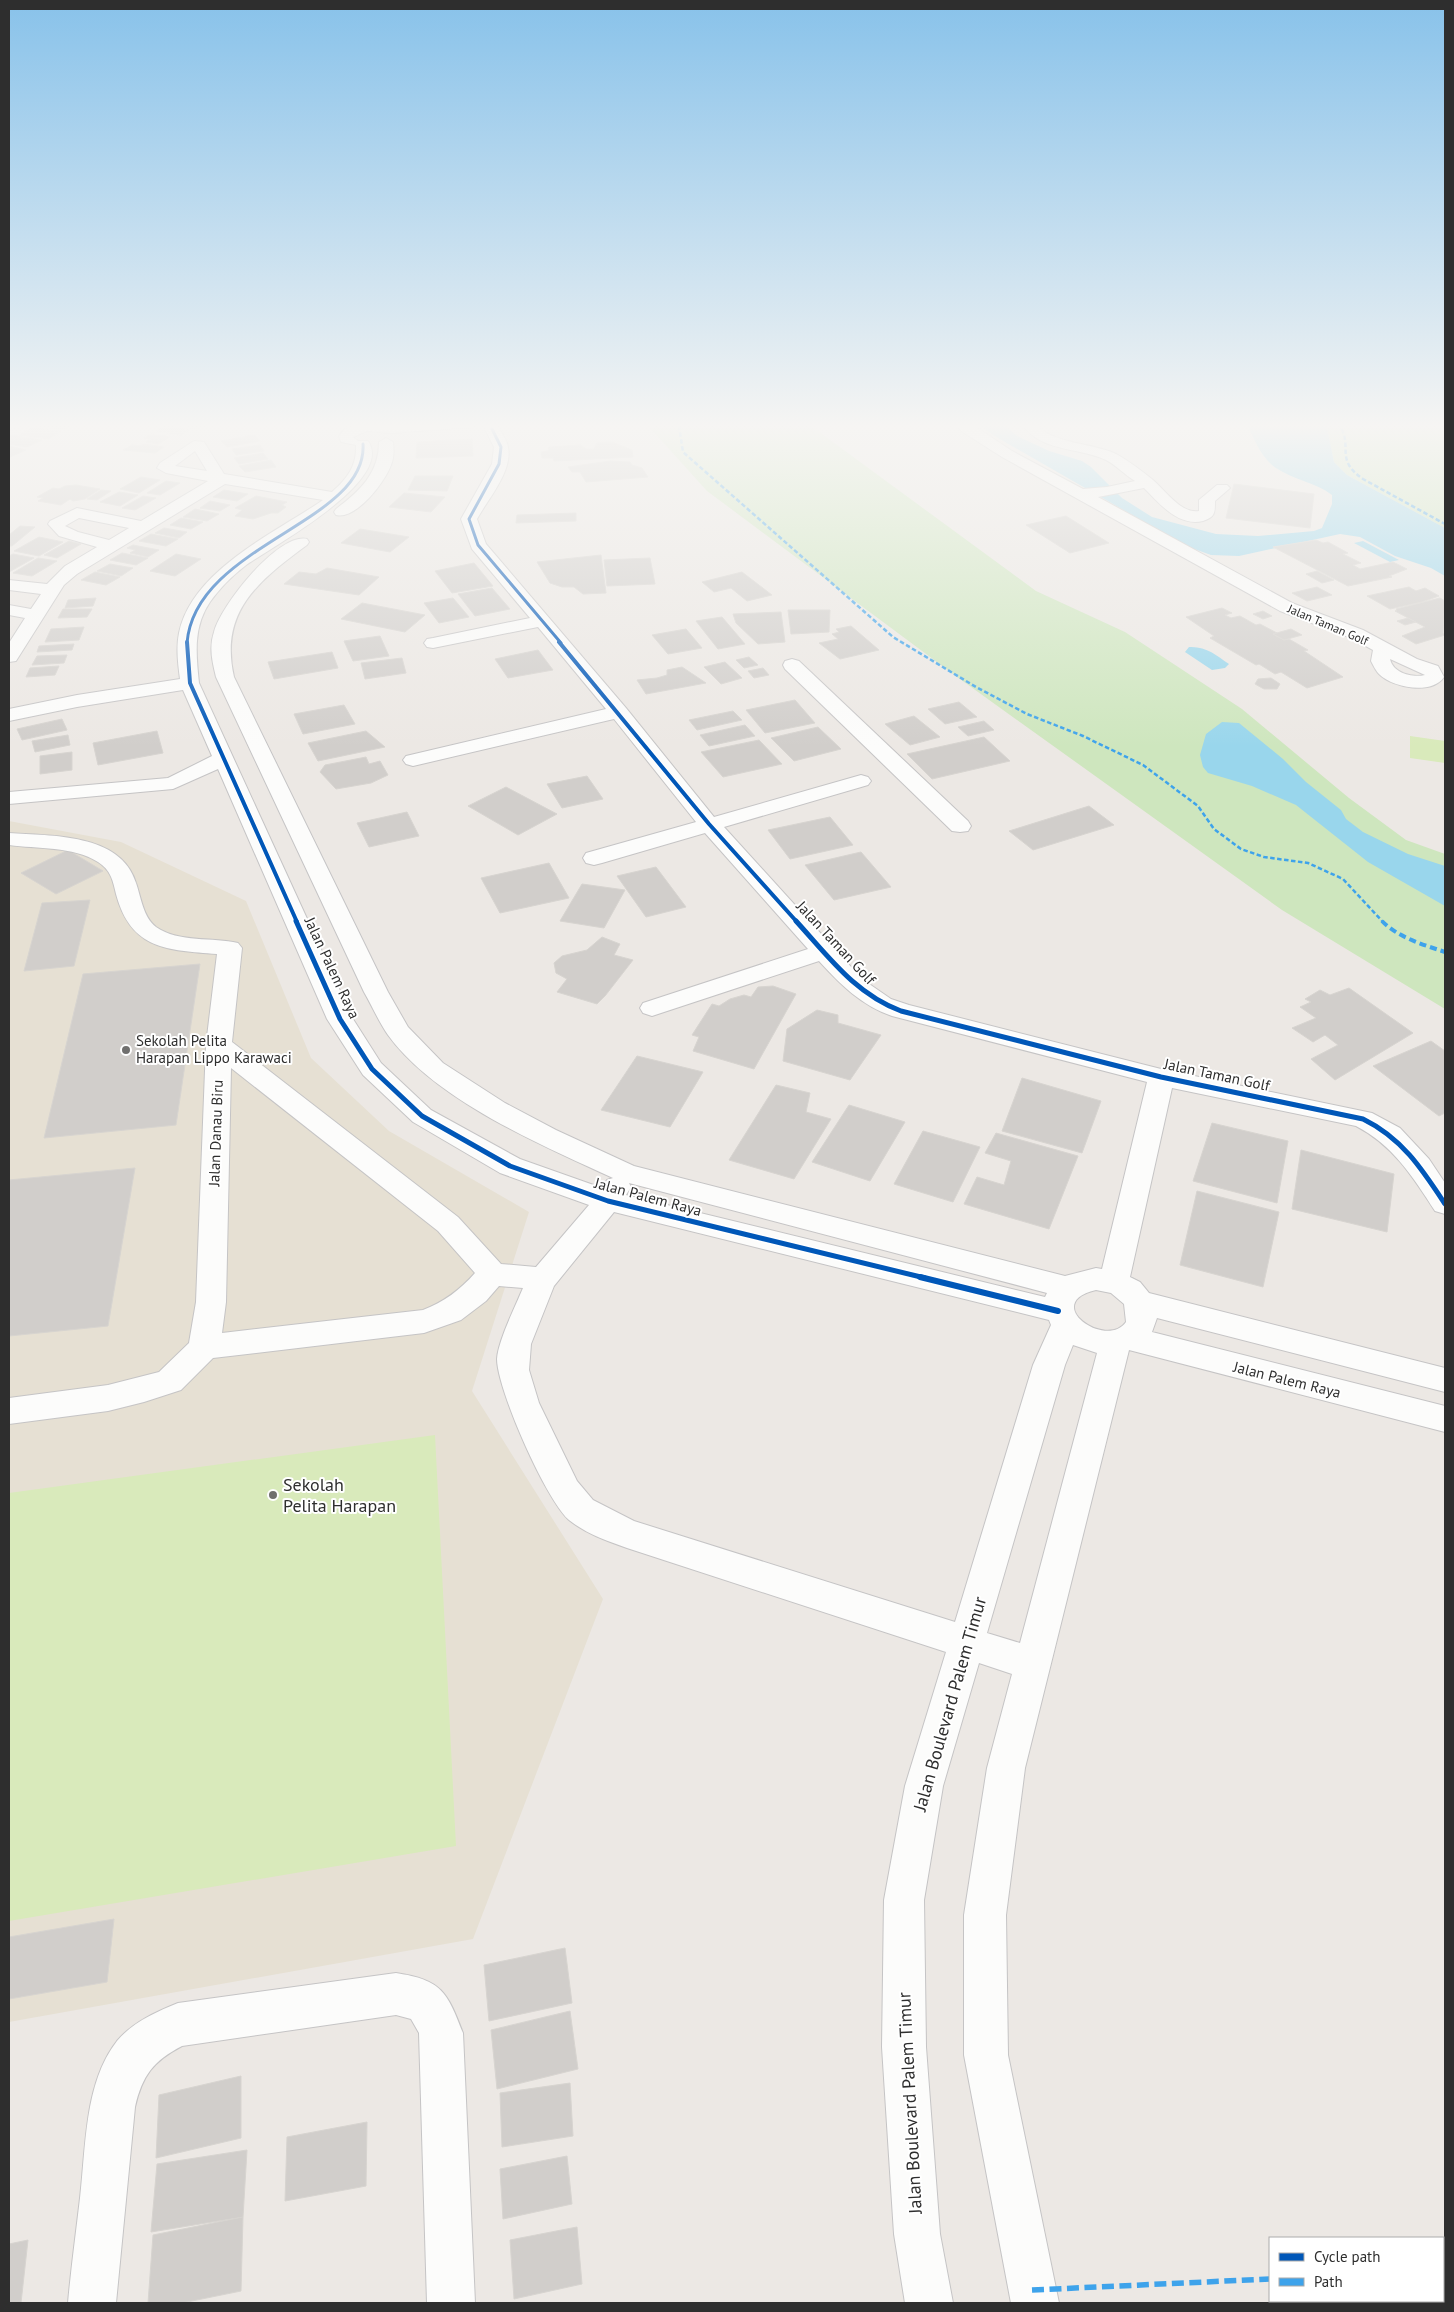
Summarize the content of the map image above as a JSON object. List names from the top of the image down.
{
  "streets": {
    "street": [
      "Jalan Taman Golf",
      "Jalan Palem Raya",
      "Jalan Danau Biru",
      "Jalan Boulevard Palem Timur"
    ]
  },
  "crossings": [
    ["Jalan Taman Golf", "Jalan Palem Raya"],
    ["Jalan Taman Golf", "Jalan Boulevard Palem Timur"],
    ["Jalan Palem Raya", "Jalan Boulevard Palem Timur"]
  ],
  "places": ["Sekolah Pelita Harapan Lippo Karawaci", "Sekolah Pelita Harapan"],
  "legend": ["Cycle path", "Path"]
}
